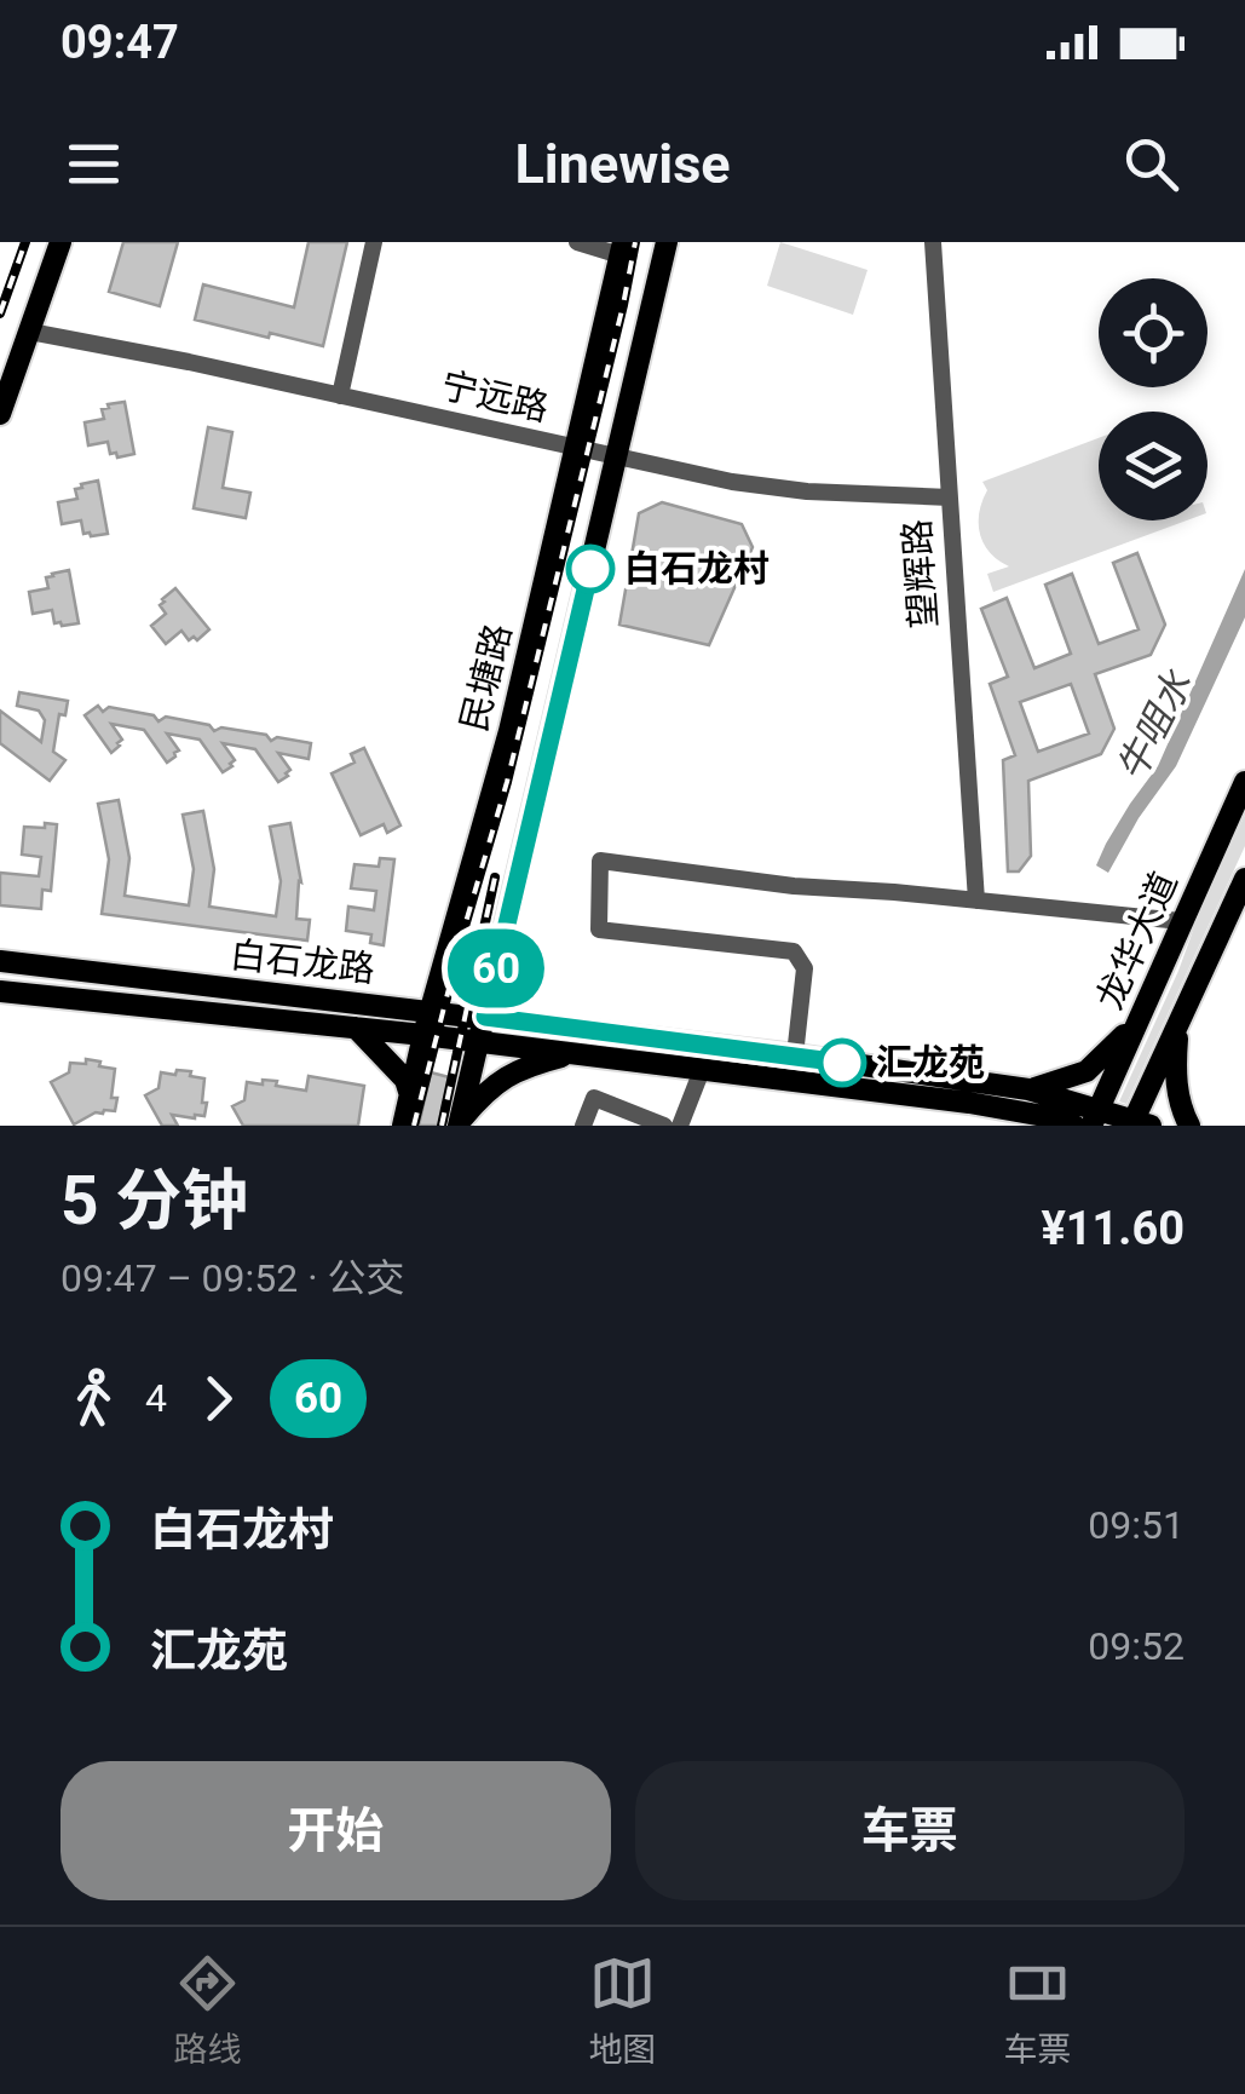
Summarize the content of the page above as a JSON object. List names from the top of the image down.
{
  "streets": {
    "main road": ["民塘路", "龙华大道", "白石龙路"],
    "street": ["宁远路", "望辉路"]
  },
  "crossings": [
    ["宁远路", "望辉路"],
    ["宁远路", "民塘路"],
    ["民塘路", "白石龙路"],
    ["龙华大道", "白石龙路"]
  ],
  "water": ["牛咀水"],
  "places": ["白石龙村", "汇龙苑"],
  "lines": ["bus line 60"],
  "page": {
    "status": "09:47",
    "header": "Linewise",
    "on_map": "60",
    "heading": ["5 分钟", "09:47 – 09:52 · 公交", "¥11.60"],
    "legs": ["4", "60"],
    "list": [
      {
        "name": "白石龙村",
        "value": "09:51"
      },
      {
        "name": "汇龙苑",
        "value": "09:52"
      }
    ],
    "buttons": ["开始", "车票"],
    "tabs": ["路线", "地图", "车票"]
  }
}
